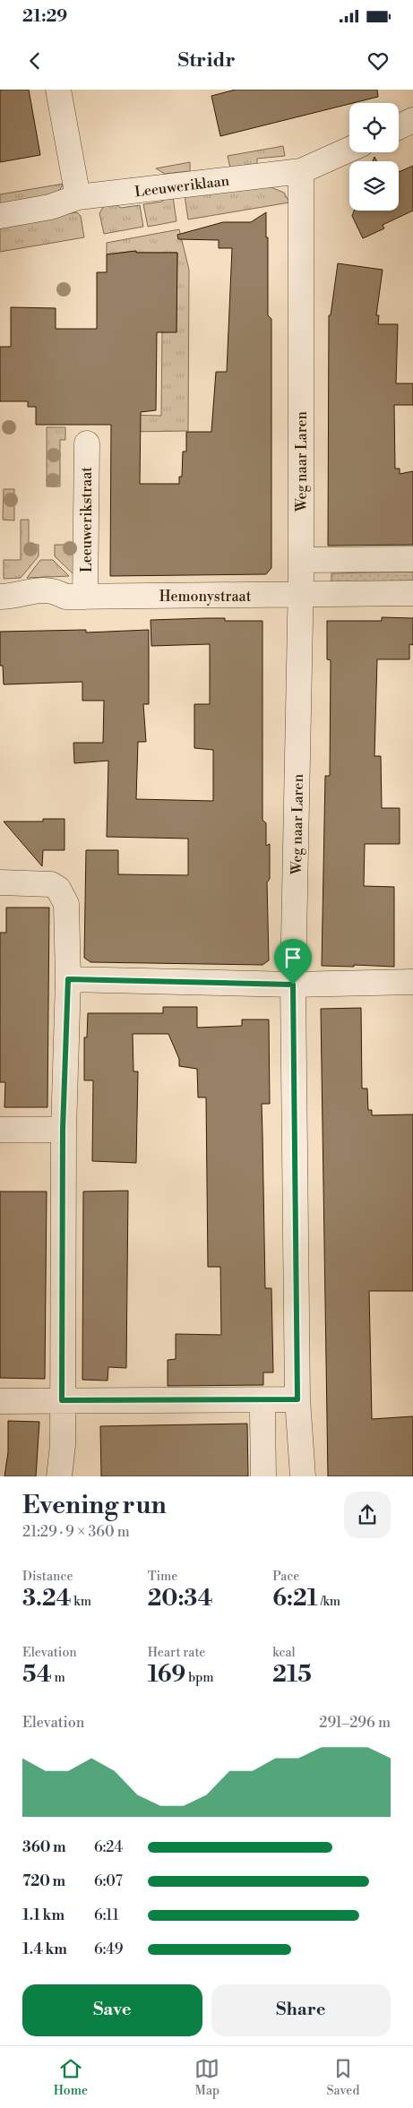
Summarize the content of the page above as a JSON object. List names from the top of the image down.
{
  "streets": {
    "street": [
      "Leeuweriklaan",
      "Weg naar Laren",
      "Leeuwerikstraat",
      "Hemonystraat"
    ]
  },
  "crossings": [
    ["Leeuweriklaan", "Weg naar Laren"],
    ["Weg naar Laren", "Hemonystraat"],
    ["Leeuwerikstraat", "Hemonystraat"]
  ],
  "page": {
    "status": "21:29",
    "header": "Stridr",
    "heading": ["Evening run", "21:29 · 9 × 360 m"],
    "stats": [
      ["Distance", "3.24 km"],
      ["Time", "20:34"],
      ["Pace", "6:21 /km"],
      ["Elevation", "54 m"],
      ["Heart rate", "169 bpm"],
      ["kcal", "215"]
    ],
    "chart": ["Elevation", "291–296 m"],
    "list": [
      {
        "name": "360 m",
        "note": "6:24"
      },
      {
        "name": "720 m",
        "note": "6:07"
      },
      {
        "name": "1.1 km",
        "note": "6:11"
      },
      {
        "name": "1.4 km",
        "note": "6:49"
      }
    ],
    "buttons": ["Save", "Share"],
    "tabs": ["Home", "Map", "Saved"]
  }
}
